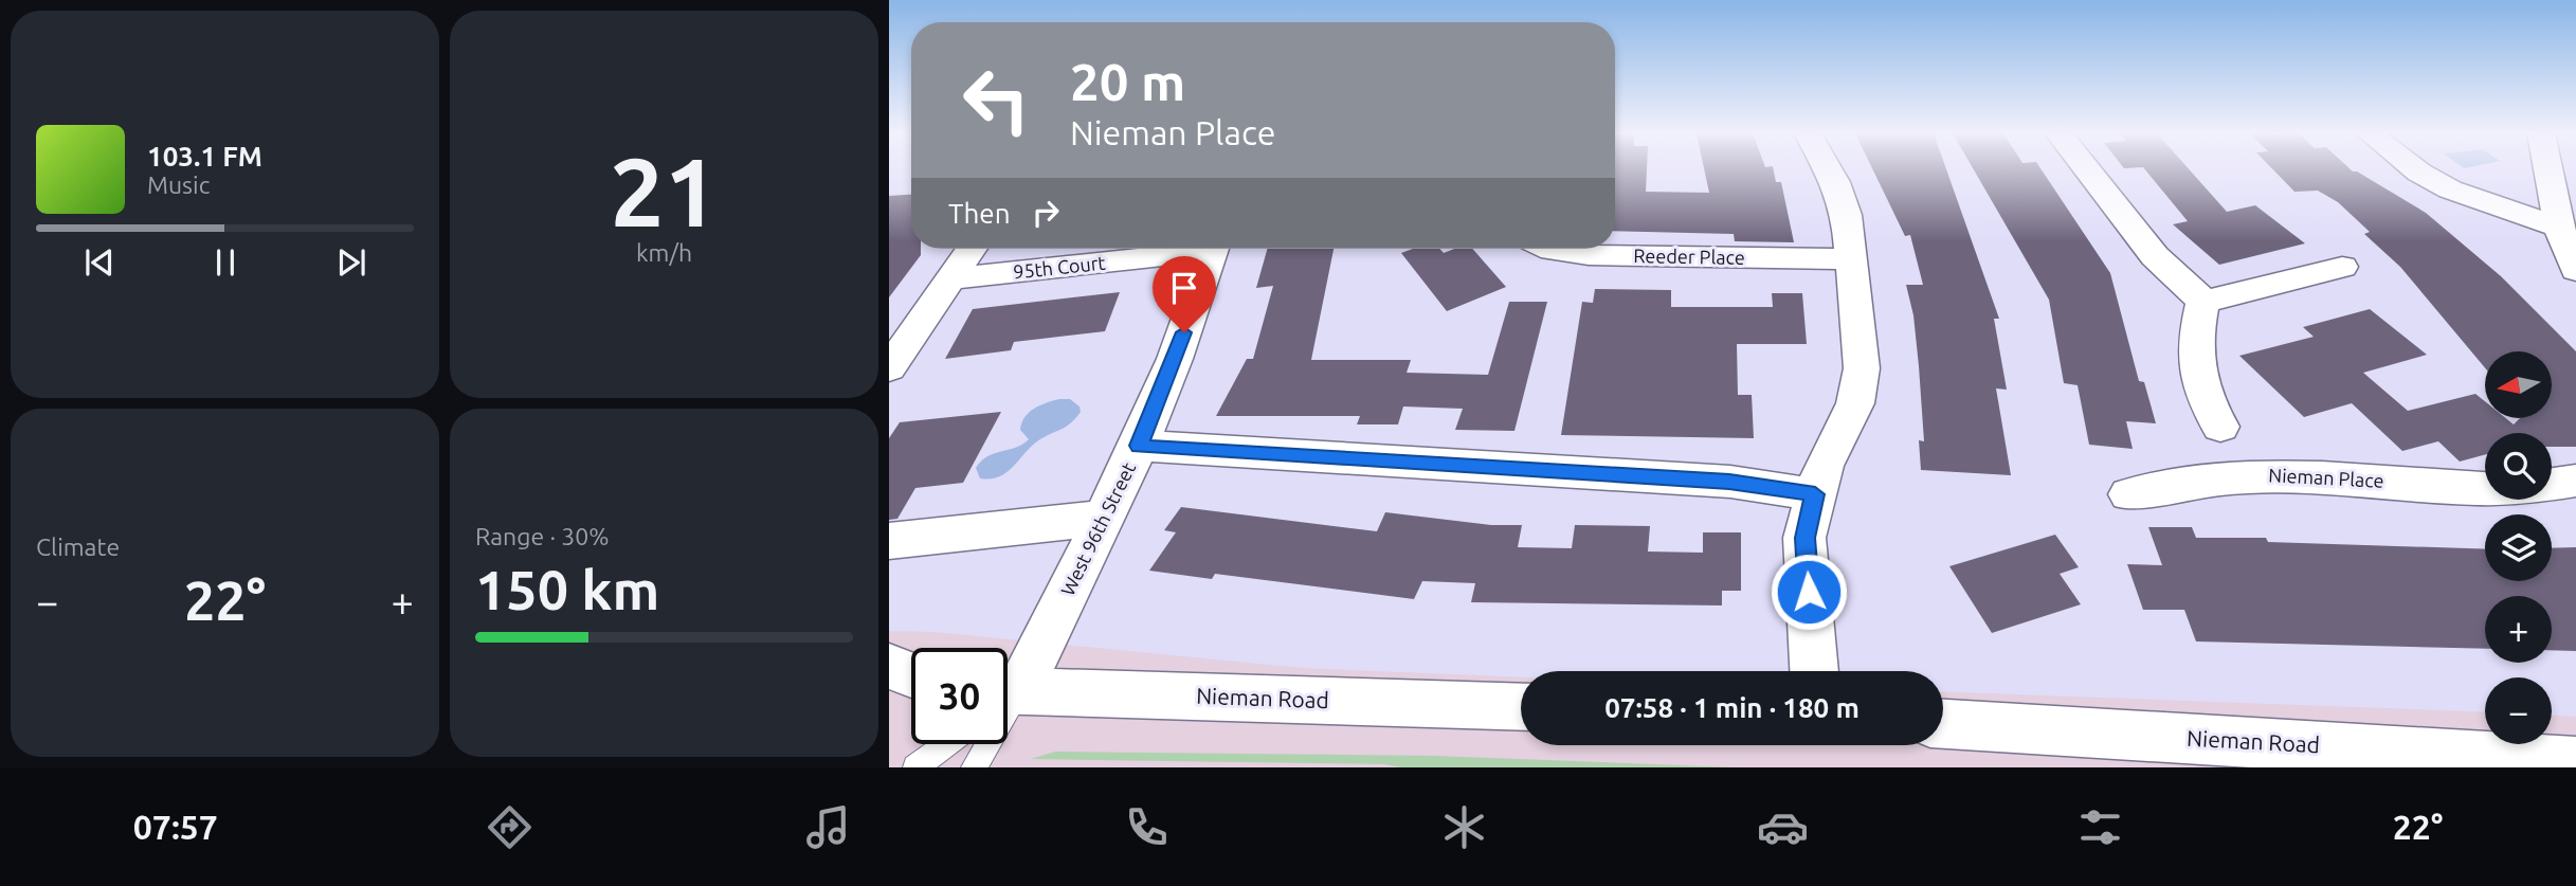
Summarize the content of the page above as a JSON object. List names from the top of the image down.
{
  "streets": {
    "street": [
      "Reeder Place",
      "95th Court",
      "Nieman Place",
      "West 96th Street",
      "Nieman Road"
    ]
  },
  "north": "left",
  "page": {
    "tile": [
      ["21", "km/h"],
      "Climate",
      ["Range · 30%", "150 km"]
    ],
    "turn": ["20 m", "Nieman Place"],
    "song": ["103.1 FM", "Music"],
    "then": "Then",
    "map_buttons": ["+", "−"],
    "heat": ["−", "22°", "+"],
    "limit": "30",
    "trip": "07:58 · 1 min · 180 m",
    "tabs": ["07:57", "22°"]
  }
}
